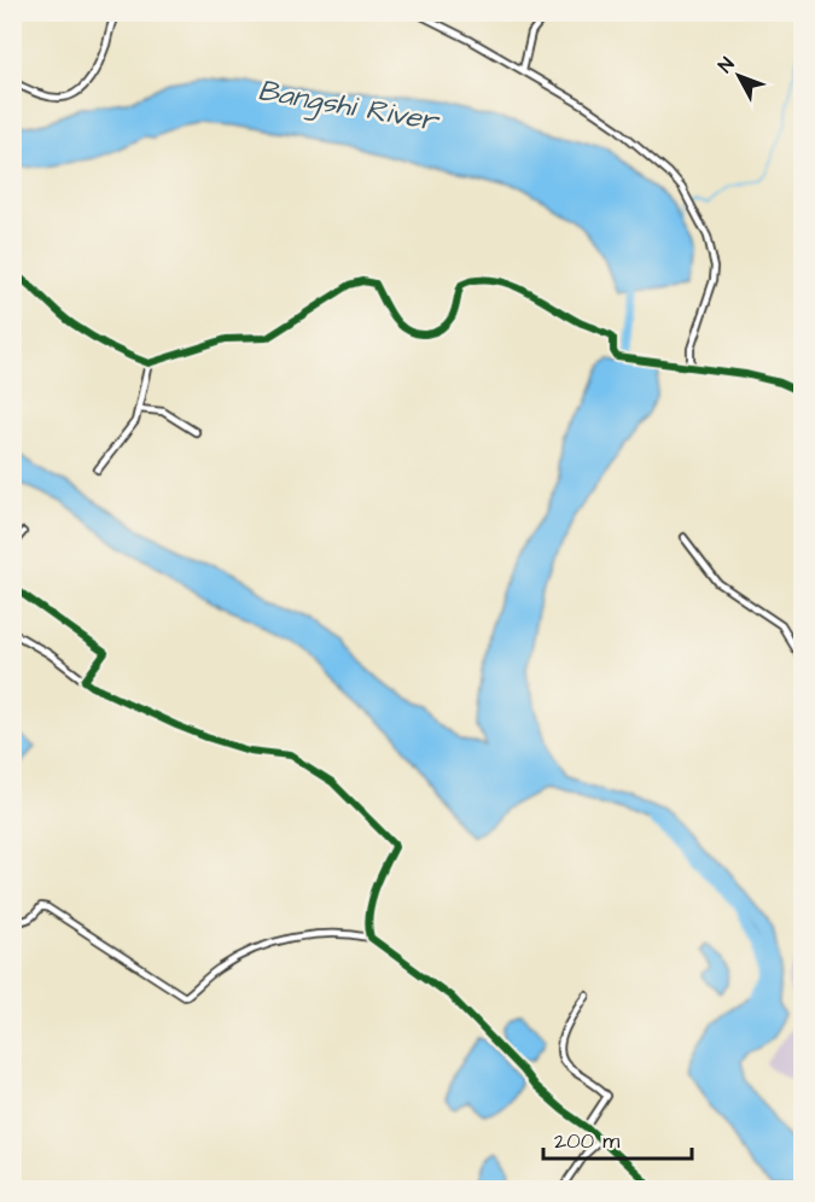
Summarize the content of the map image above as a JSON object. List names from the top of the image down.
{
  "water": ["Bangshi River"],
  "scale_bar": "200 m",
  "north": "top left"
}
